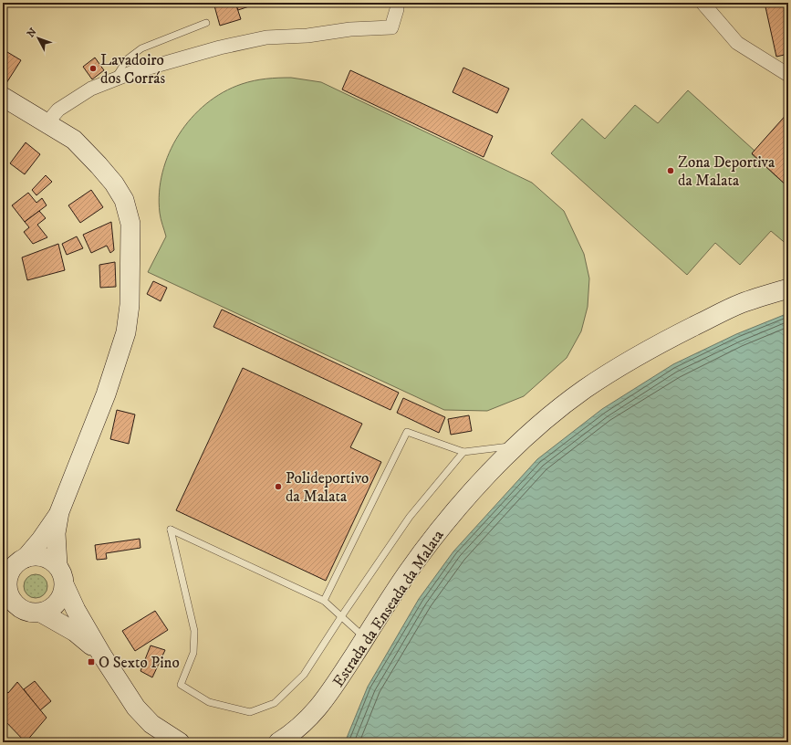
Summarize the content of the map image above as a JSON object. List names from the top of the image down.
{
  "streets": {
    "main road": ["Estrada da Enseada da Malata"]
  },
  "places": {
    "other": ["Lavadoiro dos Corrás", "Zona Deportiva da Malata", "Polideportivo da Malata"],
    "transit": ["O Sexto Pino"]
  },
  "north": "top left"
}
